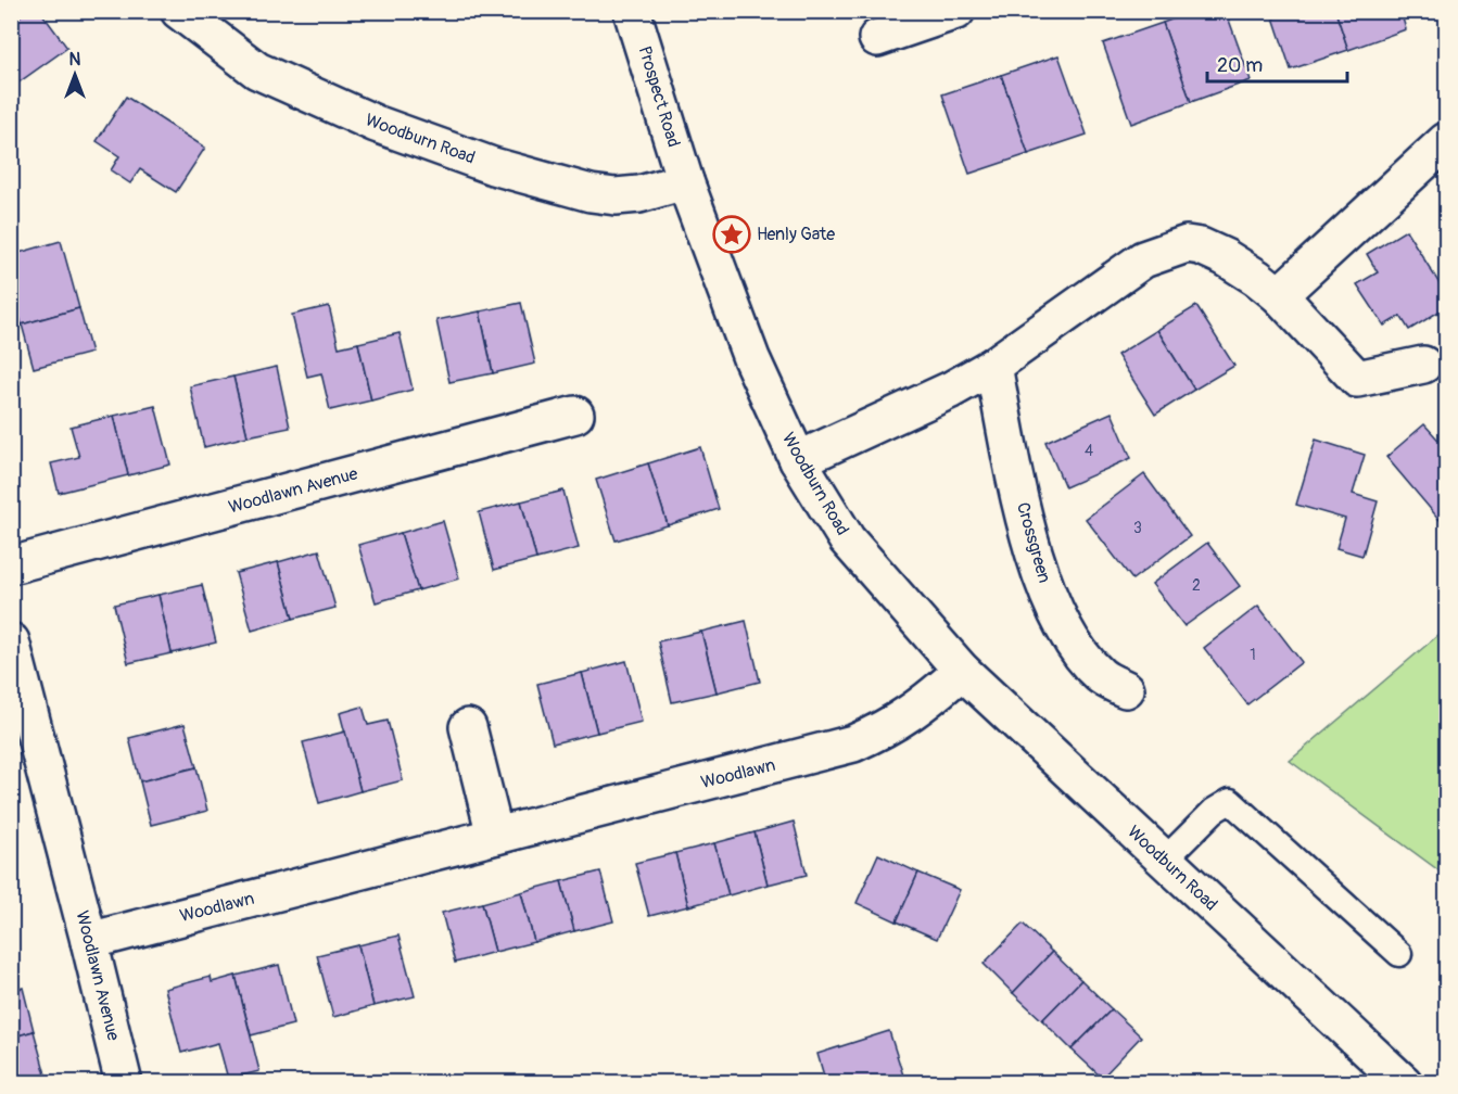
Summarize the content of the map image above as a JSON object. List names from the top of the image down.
{
  "streets": {
    "street": [
      "Prospect Road",
      "Woodburn Road",
      "Woodlawn Avenue",
      "Crossgreen",
      "Woodlawn"
    ]
  },
  "crossings": [
    ["Prospect Road", "Woodburn Road"],
    ["Woodburn Road", "Woodlawn"],
    ["Woodlawn Avenue", "Woodlawn"]
  ],
  "places": {
    "place": ["Henly Gate"]
  },
  "house_numbers": [
    "4",
    "3",
    "2",
    "1"
  ],
  "scale_bar": "20 m",
  "north": "top"
}
